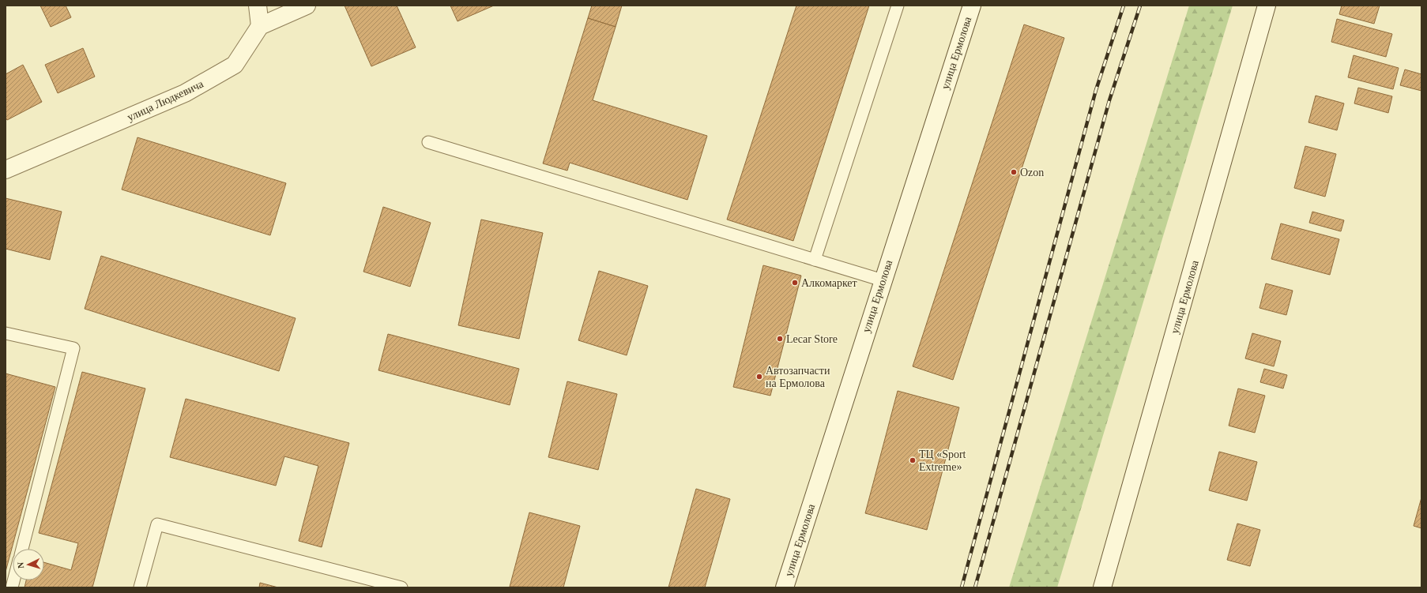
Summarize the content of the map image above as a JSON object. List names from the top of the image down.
{
  "streets": {
    "street": ["улица Ермолова", "улица Людкевича"]
  },
  "places": [
    "Ozon",
    "Алкомаркет",
    "Lecar Store",
    "Автозапчасти на Ермолова",
    "ТЦ «Sport Extreme»"
  ],
  "north": "left"
}
